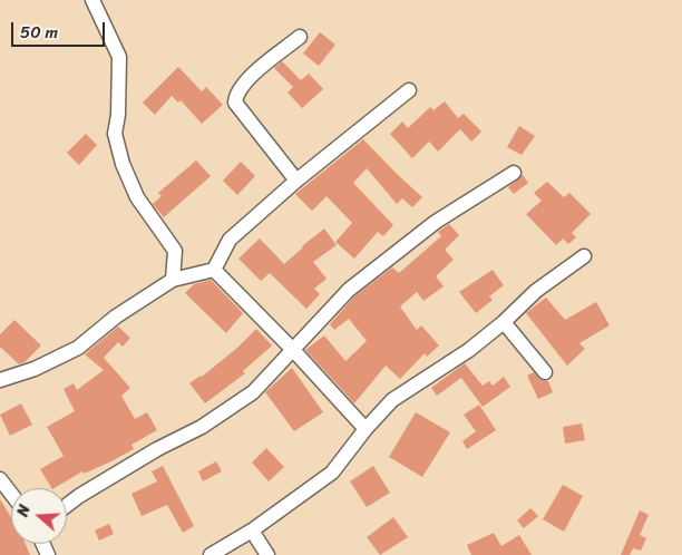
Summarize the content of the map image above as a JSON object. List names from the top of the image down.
{
  "scale_bar": "50 m",
  "north": "left"
}
